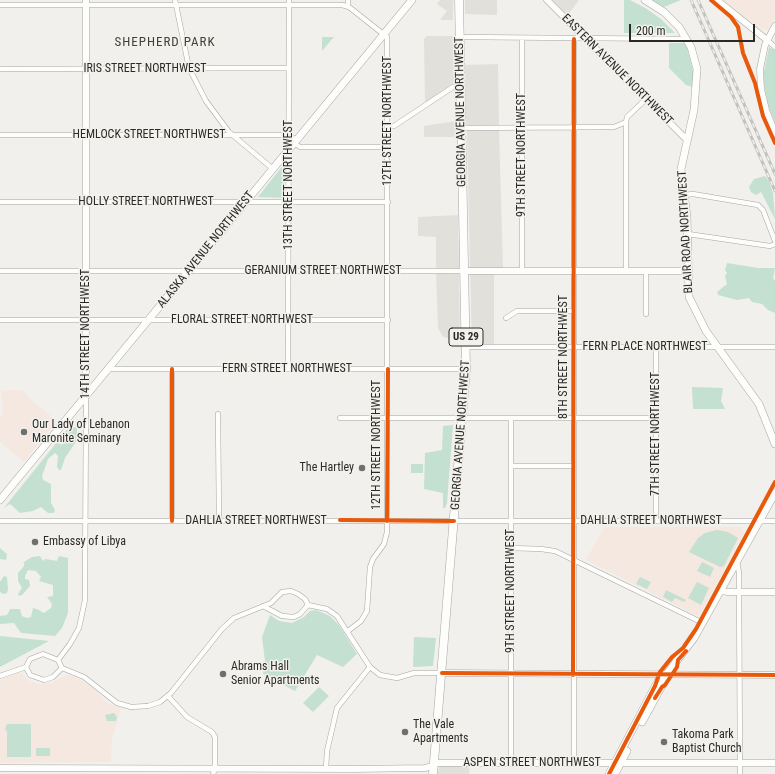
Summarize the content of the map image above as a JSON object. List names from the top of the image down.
{
  "streets": {
    "highway": ["GEORGIA AVENUE NORTHWEST", "US 29"],
    "main road": ["BLAIR ROAD NORTHWEST", "ALASKA AVENUE NORTHWEST"],
    "street": [
      "IRIS STREET NORTHWEST",
      "EASTERN AVENUE NORTHWEST",
      "12TH STREET NORTHWEST",
      "HEMLOCK STREET NORTHWEST",
      "9TH STREET NORTHWEST",
      "13TH STREET NORTHWEST",
      "HOLLY STREET NORTHWEST",
      "GERANIUM STREET NORTHWEST",
      "FLORAL STREET NORTHWEST",
      "14TH STREET NORTHWEST",
      "FERN PLACE NORTHWEST",
      "8TH STREET NORTHWEST",
      "FERN STREET NORTHWEST",
      "7TH STREET NORTHWEST",
      "DAHLIA STREET NORTHWEST",
      "ASPEN STREET NORTHWEST"
    ]
  },
  "crossings": [
    ["IRIS STREET NORTHWEST", "13TH STREET NORTHWEST"],
    ["IRIS STREET NORTHWEST", "14TH STREET NORTHWEST"],
    ["EASTERN AVENUE NORTHWEST", "BLAIR ROAD NORTHWEST"],
    ["GEORGIA AVENUE NORTHWEST", "GERANIUM STREET NORTHWEST"],
    ["GEORGIA AVENUE NORTHWEST", "FERN PLACE NORTHWEST"],
    ["GEORGIA AVENUE NORTHWEST", "FERN STREET NORTHWEST"],
    ["GEORGIA AVENUE NORTHWEST", "DAHLIA STREET NORTHWEST"],
    ["GEORGIA AVENUE NORTHWEST", "ASPEN STREET NORTHWEST"],
    ["12TH STREET NORTHWEST", "HOLLY STREET NORTHWEST"],
    ["12TH STREET NORTHWEST", "ALASKA AVENUE NORTHWEST"],
    ["12TH STREET NORTHWEST", "GERANIUM STREET NORTHWEST"],
    ["12TH STREET NORTHWEST", "FLORAL STREET NORTHWEST"],
    ["12TH STREET NORTHWEST", "FERN STREET NORTHWEST"],
    ["12TH STREET NORTHWEST", "DAHLIA STREET NORTHWEST"],
    ["HEMLOCK STREET NORTHWEST", "13TH STREET NORTHWEST"],
    ["HEMLOCK STREET NORTHWEST", "14TH STREET NORTHWEST"],
    ["9TH STREET NORTHWEST", "GERANIUM STREET NORTHWEST"],
    ["9TH STREET NORTHWEST", "DAHLIA STREET NORTHWEST"],
    ["9TH STREET NORTHWEST", "ASPEN STREET NORTHWEST"],
    ["13TH STREET NORTHWEST", "HOLLY STREET NORTHWEST"],
    ["13TH STREET NORTHWEST", "ALASKA AVENUE NORTHWEST"],
    ["13TH STREET NORTHWEST", "GERANIUM STREET NORTHWEST"],
    ["13TH STREET NORTHWEST", "FLORAL STREET NORTHWEST"],
    ["13TH STREET NORTHWEST", "FERN STREET NORTHWEST"],
    ["HOLLY STREET NORTHWEST", "ALASKA AVENUE NORTHWEST"],
    ["HOLLY STREET NORTHWEST", "14TH STREET NORTHWEST"],
    ["BLAIR ROAD NORTHWEST", "GERANIUM STREET NORTHWEST"],
    ["BLAIR ROAD NORTHWEST", "FERN PLACE NORTHWEST"],
    ["ALASKA AVENUE NORTHWEST", "GERANIUM STREET NORTHWEST"],
    ["ALASKA AVENUE NORTHWEST", "FLORAL STREET NORTHWEST"],
    ["ALASKA AVENUE NORTHWEST", "14TH STREET NORTHWEST"],
    ["ALASKA AVENUE NORTHWEST", "FERN STREET NORTHWEST"],
    ["GERANIUM STREET NORTHWEST", "14TH STREET NORTHWEST"],
    ["GERANIUM STREET NORTHWEST", "8TH STREET NORTHWEST"],
    ["FLORAL STREET NORTHWEST", "14TH STREET NORTHWEST"],
    ["14TH STREET NORTHWEST", "DAHLIA STREET NORTHWEST"],
    ["FERN PLACE NORTHWEST", "8TH STREET NORTHWEST"],
    ["FERN PLACE NORTHWEST", "7TH STREET NORTHWEST"],
    ["8TH STREET NORTHWEST", "DAHLIA STREET NORTHWEST"],
    ["8TH STREET NORTHWEST", "ASPEN STREET NORTHWEST"],
    ["7TH STREET NORTHWEST", "DAHLIA STREET NORTHWEST"]
  ],
  "districts": ["SHEPHERD PARK"],
  "places": [
    "Our Lady of Lebanon Maronite Seminary",
    "The Hartley",
    "Embassy of Libya",
    "Abrams Hall Senior Apartments",
    "The Vale Apartments",
    "Takoma Park Baptist Church"
  ],
  "scale_bar": "200 m"
}
